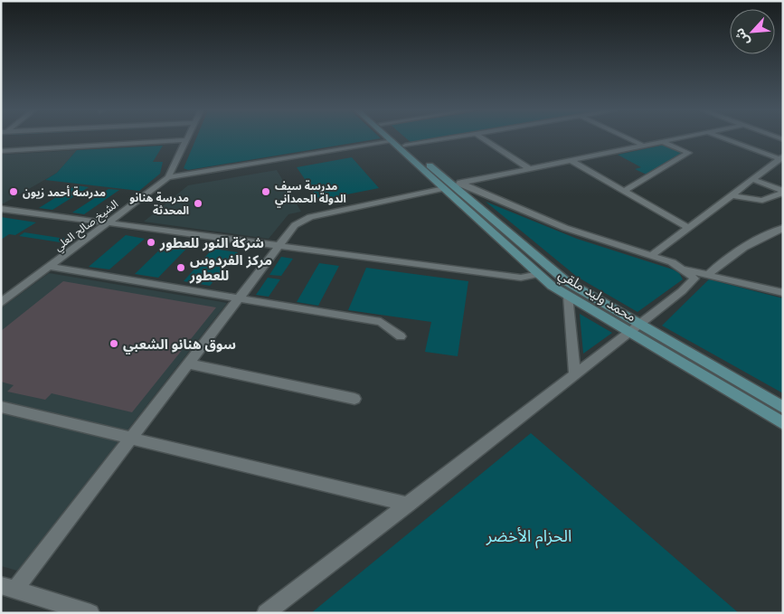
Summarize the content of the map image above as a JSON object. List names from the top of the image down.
{
  "streets": {
    "street": ["الشيخ صالح العلي", "محمد وليد ملقي"]
  },
  "parks": ["الحزام الأخضر"],
  "places": [
    "مدرسة أحمد زيون",
    "مدرسة سيف الدولة الحمداني",
    "مدرسة هنانو المحدثة",
    "شركة النور للعطور",
    "مركز الفردوس للعطور",
    "سوق هنانو الشعبي"
  ],
  "north": "bottom left"
}
